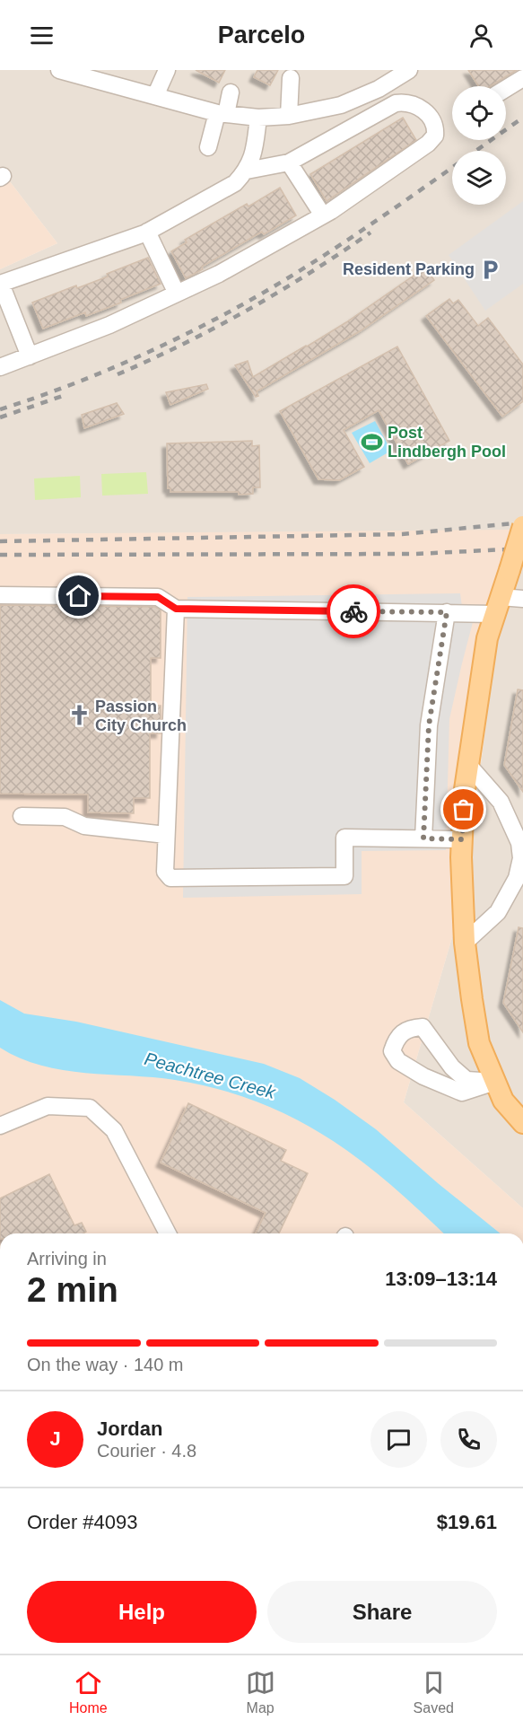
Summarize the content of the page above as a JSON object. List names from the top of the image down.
{
  "water": ["Peachtree Creek"],
  "places": {
    "parking": ["Resident Parking"],
    "sports": ["Post Lindbergh Pool"],
    "church": ["Passion City Church"]
  },
  "page": {
    "header": "Parcelo",
    "heading": ["2 min", "Arriving in", "13:09–13:14"],
    "panel": [
      "Jordan",
      "Courier · 4.8",
      "Order #4093",
      "$19.61"
    ],
    "bar": "On the way · 140 m",
    "round": "J",
    "buttons": ["Help", "Share"],
    "tabs": ["Home", "Map", "Saved"]
  }
}
